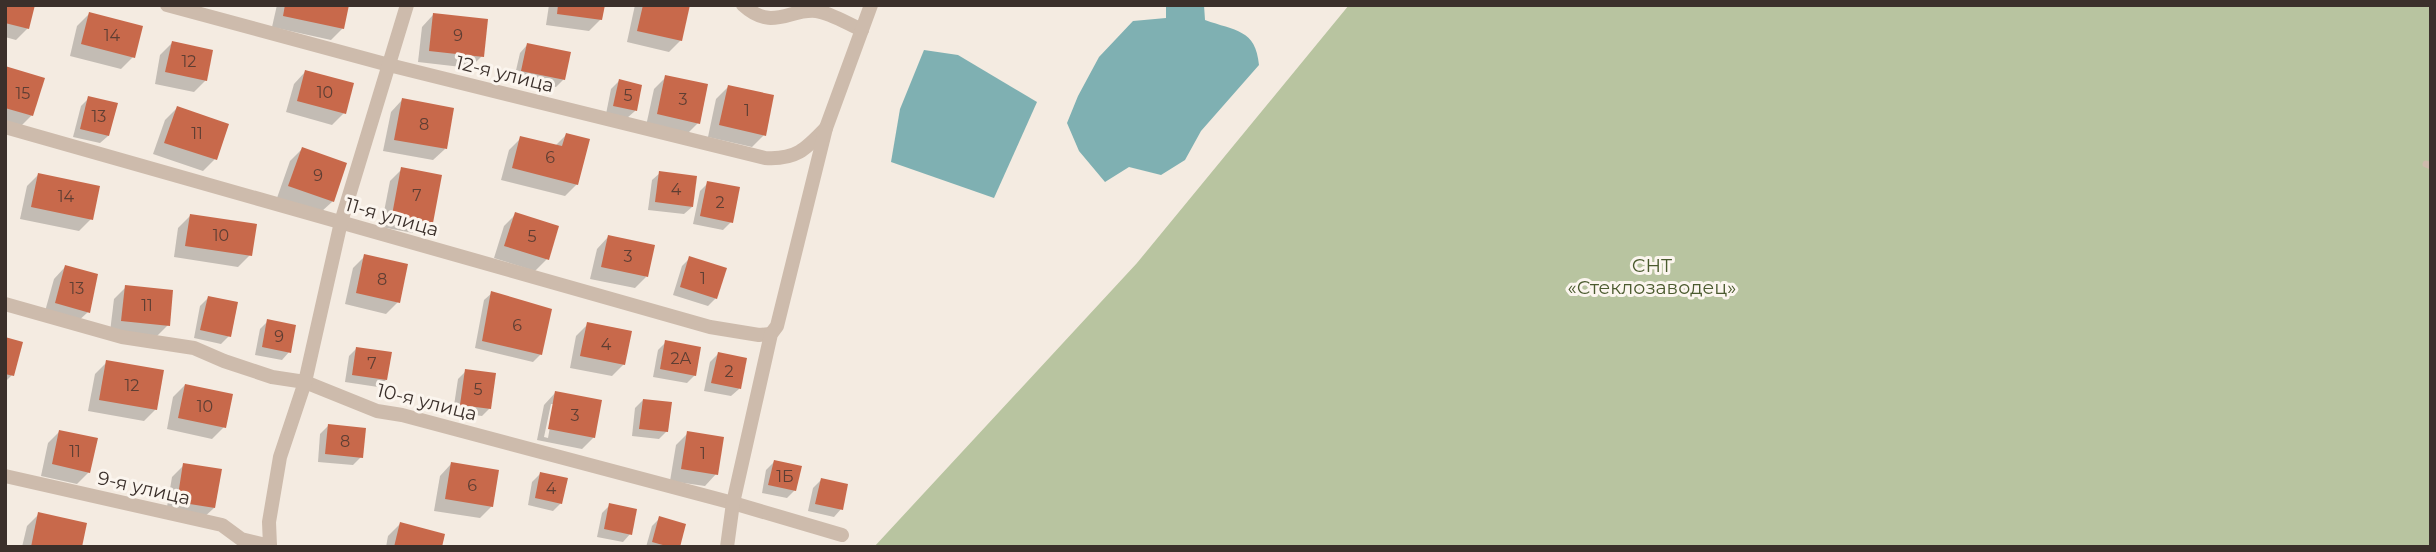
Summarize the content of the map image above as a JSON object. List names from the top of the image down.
{
  "streets": {
    "street": [
      "12-я улица",
      "11-я улица",
      "10-я улица",
      "9-я улица"
    ]
  },
  "parks": ["СНТ «Стеклозаводец»"],
  "house_numbers": [
    "14",
    "9",
    "12",
    "10",
    "15",
    "5",
    "3",
    "1",
    "13",
    "8",
    "11",
    "6",
    "9",
    "4",
    "7",
    "14",
    "2",
    "10",
    "5",
    "3",
    "1",
    "8",
    "13",
    "11",
    "6",
    "9",
    "4",
    "2А",
    "7",
    "2",
    "12",
    "5",
    "10",
    "3",
    "8",
    "11",
    "1",
    "1Б",
    "6",
    "4"
  ]
}
